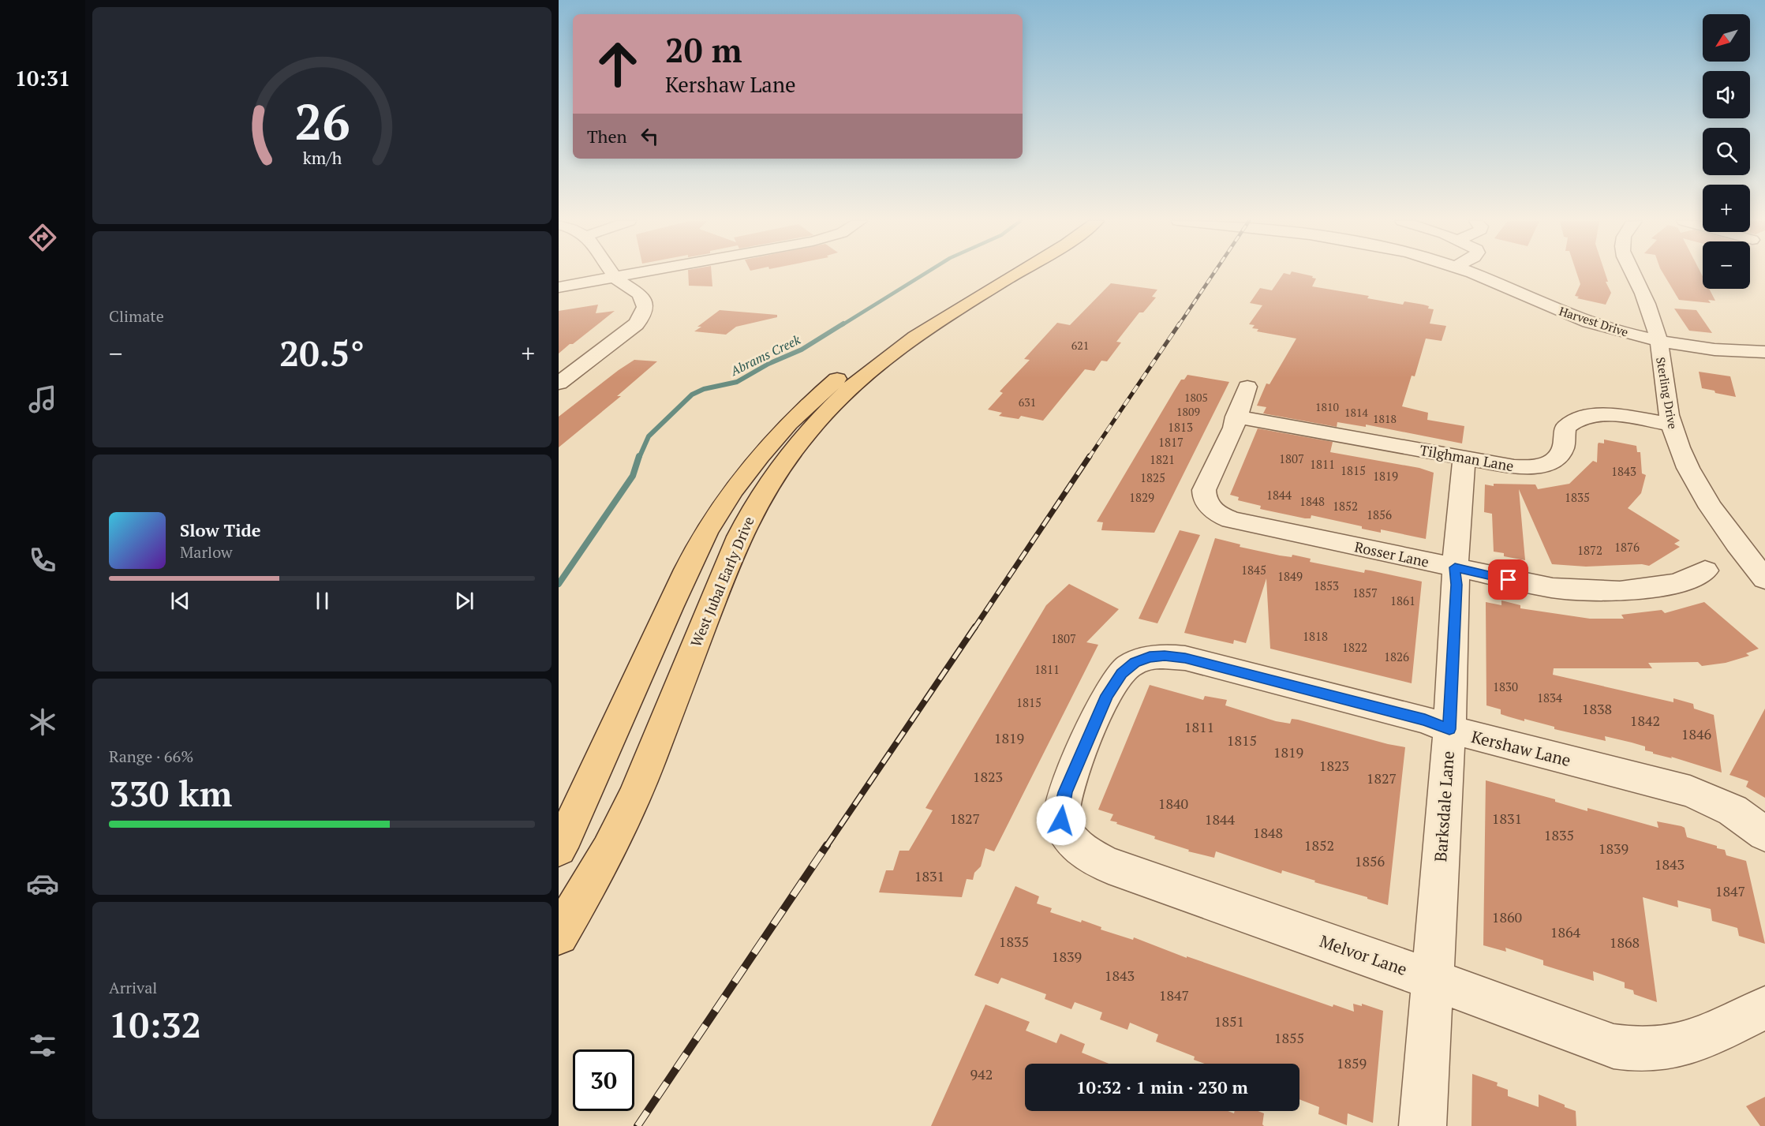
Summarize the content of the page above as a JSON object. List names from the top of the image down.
{
  "streets": {
    "main road": ["West Jubal Early Drive"],
    "street": [
      "Harvest Drive",
      "Sterling Drive",
      "Tilghman Lane",
      "Rosser Lane",
      "Kershaw Lane",
      "Barksdale Lane",
      "Melvor Lane"
    ]
  },
  "crossings": [
    ["Harvest Drive", "Sterling Drive"],
    ["Sterling Drive", "Tilghman Lane"],
    ["Tilghman Lane", "Rosser Lane"],
    ["Tilghman Lane", "Barksdale Lane"],
    ["Rosser Lane", "Barksdale Lane"],
    ["Kershaw Lane", "Barksdale Lane"],
    ["Kershaw Lane", "Melvor Lane"],
    ["Barksdale Lane", "Melvor Lane"]
  ],
  "water": ["Abrams Creek"],
  "house_numbers": [
    "621",
    "1805",
    "631",
    "1810",
    "1809",
    "1814",
    "1818",
    "1813",
    "1817",
    "1807",
    "1821",
    "1811",
    "1815",
    "1843",
    "1819",
    "1825",
    "1844",
    "1829",
    "1835",
    "1848",
    "1852",
    "1856",
    "1876",
    "1872",
    "1845",
    "1849",
    "1853",
    "1857",
    "1861",
    "1818",
    "1807",
    "1822",
    "1826",
    "1811",
    "1830",
    "1834",
    "1815",
    "1838",
    "1842",
    "1811",
    "1846",
    "1819",
    "1815",
    "1819",
    "1823",
    "1823",
    "1827",
    "1840",
    "1827",
    "1831",
    "1844",
    "1848",
    "1835",
    "1852",
    "1839",
    "1856",
    "1843",
    "1831",
    "1847",
    "1860",
    "1864",
    "1835",
    "1868",
    "1839",
    "1843",
    "1847",
    "1851",
    "1855",
    "1859",
    "942"
  ],
  "north": "bottom left",
  "page": {
    "tabs": "10:31",
    "map_buttons": ["+", "−"],
    "turn": ["20 m", "Kershaw Lane"],
    "then": "Then",
    "tile": [
      "Climate",
      ["Range · 66%", "330 km"],
      ["Arrival", "10:32"]
    ],
    "heat": ["−", "20.5°", "+"],
    "song": ["Slow Tide", "Marlow"],
    "limit": "30",
    "trip": "10:32 · 1 min · 230 m",
    "gauge": ["26", "km/h"]
  }
}
